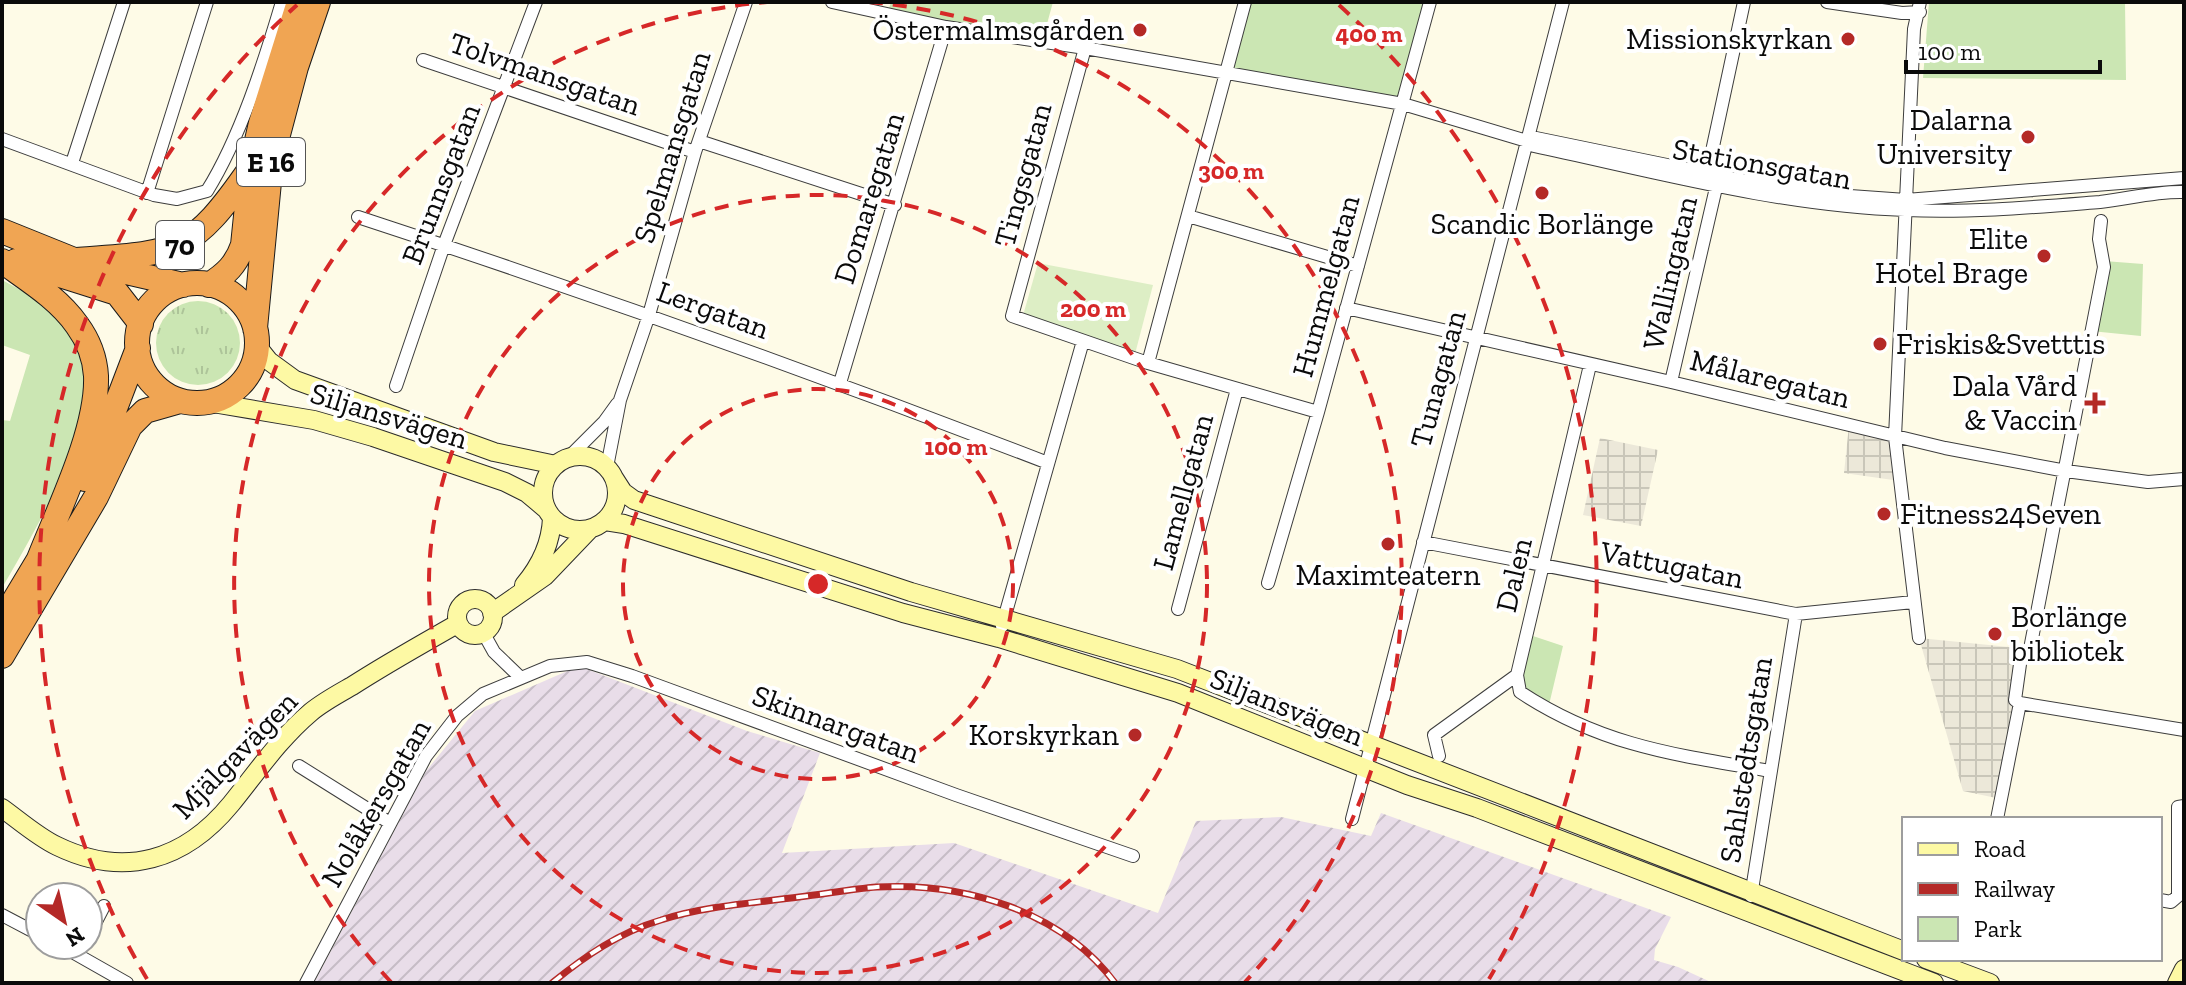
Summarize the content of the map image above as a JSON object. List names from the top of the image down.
{
  "streets": {
    "highway": ["E 16", "70"],
    "street": [
      "Tolvmansgatan",
      "Spelmansgatan",
      "Stationsgatan",
      "Tingsgatan",
      "Brunnsgatan",
      "Domaregatan",
      "Wallingatan",
      "Hummelgatan",
      "Lergatan",
      "Tunagatan",
      "Målaregatan",
      "Siljansvägen",
      "Lamellgatan",
      "Vattugatan",
      "Dalen",
      "Skinnargatan",
      "Mjälgavägen",
      "Sahlstedtsgatan",
      "Nolåkersgatan"
    ]
  },
  "crossings": [
    ["Tolvmansgatan", "Spelmansgatan"],
    ["Tolvmansgatan", "Brunnsgatan"],
    ["Tolvmansgatan", "Domaregatan"],
    ["Spelmansgatan", "Lergatan"],
    ["Spelmansgatan", "Siljansvägen"],
    ["E 16", "70"],
    ["E 16", "Siljansvägen"],
    ["Stationsgatan", "Tingsgatan"],
    ["Stationsgatan", "Domaregatan"],
    ["Stationsgatan", "Wallingatan"],
    ["Stationsgatan", "Hummelgatan"],
    ["Stationsgatan", "Tunagatan"],
    ["Brunnsgatan", "Lergatan"],
    ["Domaregatan", "Lergatan"],
    ["70", "Siljansvägen"],
    ["Wallingatan", "Målaregatan"],
    ["Hummelgatan", "Målaregatan"],
    ["Tunagatan", "Målaregatan"],
    ["Tunagatan", "Siljansvägen"],
    ["Tunagatan", "Vattugatan"],
    ["Målaregatan", "Dalen"],
    ["Siljansvägen", "Sahlstedtsgatan"],
    ["Vattugatan", "Dalen"],
    ["Vattugatan", "Sahlstedtsgatan"],
    ["Skinnargatan", "Nolåkersgatan"]
  ],
  "places": {
    "other": [
      "Östermalmsgården",
      "Missionskyrkan",
      "Dalarna University",
      "Scandic Borlänge",
      "Elite Hotel Brage",
      "Friskis&Svetttis",
      "Fitness24Seven",
      "Maximteatern",
      "Borlänge bibliotek",
      "Korskyrkan"
    ],
    "health": ["Dala Vård & Vaccin"]
  },
  "legend": ["Road", "Railway", "Park"],
  "scale_bar": "100 m",
  "north": "bottom right",
  "rings": [
    "400 m",
    "300 m",
    "200 m",
    "100 m"
  ]
}
